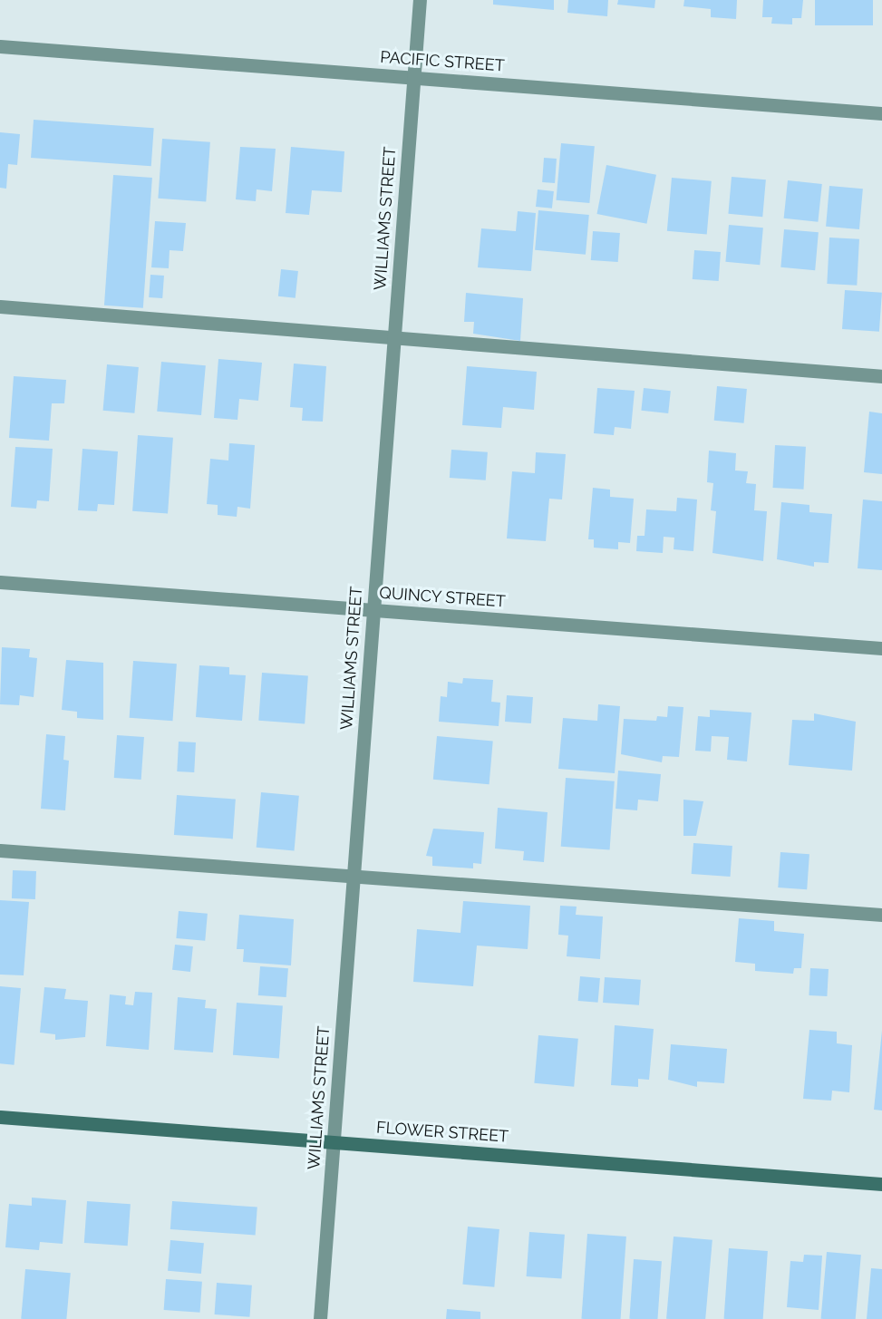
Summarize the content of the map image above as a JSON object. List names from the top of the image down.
{
  "streets": {
    "street": [
      "PACIFIC STREET",
      "WILLIAMS STREET",
      "QUINCY STREET",
      "FLOWER STREET"
    ]
  },
  "crossings": [
    ["PACIFIC STREET", "WILLIAMS STREET"],
    ["WILLIAMS STREET", "QUINCY STREET"],
    ["WILLIAMS STREET", "FLOWER STREET"]
  ]
}
